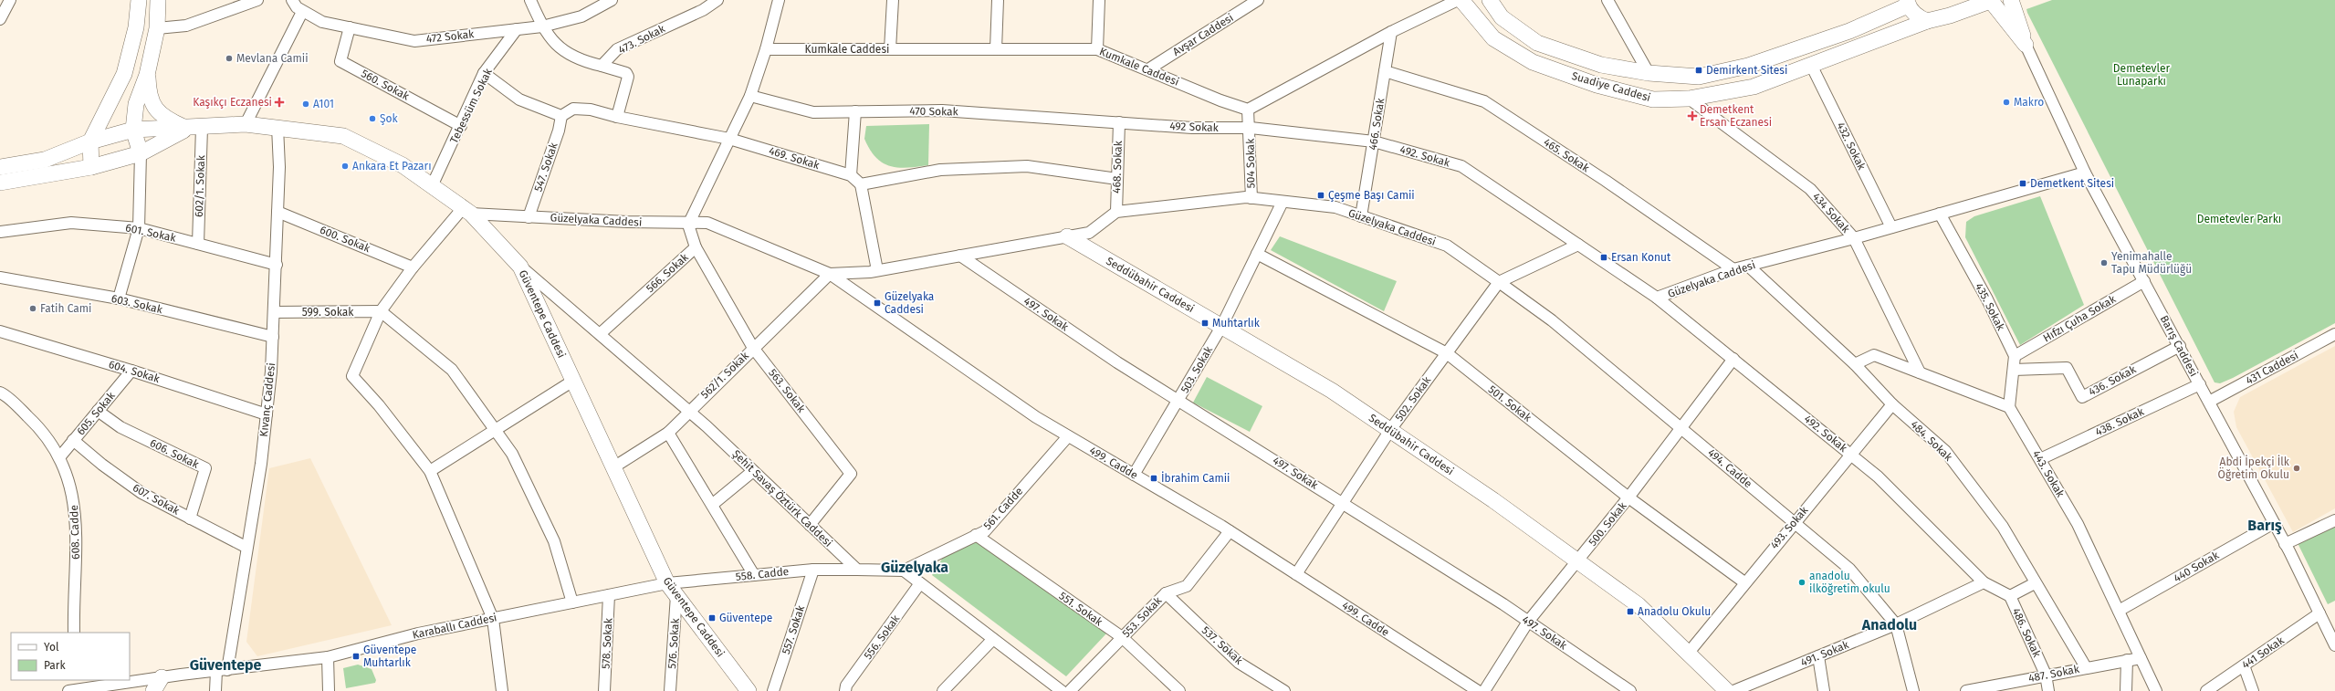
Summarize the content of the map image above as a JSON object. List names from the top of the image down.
{
  "streets": {
    "main road": [
      "Suadiye Caddesi",
      "Seddübahir Caddesi",
      "Güventepe Caddesi",
      "Barış Caddesi"
    ],
    "street": [
      "Avşar Caddesi",
      "472 Sokak",
      "473. Sokak",
      "Kumkale Caddesi",
      "560. Sokak",
      "Tebessüm Sokak",
      "470 Sokak",
      "466. Sokak",
      "492 Sokak",
      "432. Sokak",
      "465. Sokak",
      "492. Sokak",
      "469. Sokak",
      "504 Sokak",
      "547. Sokak",
      "468. Sokak",
      "602/1. Sokak",
      "434 Sokak",
      "Güzelyaka Caddesi",
      "601. Sokak",
      "600. Sokak",
      "566. Sokak",
      "603. Sokak",
      "435. Sokak",
      "599. Sokak",
      "497. Sokak",
      "Hıfzı Çuha Sokak",
      "431 Caddesi",
      "503. Sokak",
      "604. Sokak",
      "562/1. Sokak",
      "436. Sokak",
      "563. Sokak",
      "502. Sokak",
      "Kıvanç Caddesi",
      "501. Sokak",
      "605. Sokak",
      "438. Sokak",
      "484. Sokak",
      "606. Sokak",
      "499. Cadde",
      "494. Cadde",
      "443. Sokak",
      "Şehit Savaş Öztürk Caddesi",
      "607. Sokak",
      "561. Cadde",
      "500. Sokak",
      "493. Sokak",
      "608. Cadde",
      "440 Sokak",
      "558. Cadde",
      "551. Sokak",
      "553. Sokak",
      "Karaballı Caddesi",
      "557. Sokak",
      "486. Sokak",
      "556. Sokak",
      "578. Sokak",
      "576. Sokak",
      "537. Sokak",
      "441 Sokak",
      "491. Sokak",
      "487. Sokak"
    ]
  },
  "crossings": [
    ["Avşar Caddesi", "Kumkale Caddesi"],
    ["472 Sokak", "560. Sokak"],
    ["472 Sokak", "Tebessüm Sokak"],
    ["560. Sokak", "Tebessüm Sokak"],
    ["Suadiye Caddesi", "432. Sokak"],
    ["Suadiye Caddesi", "434 Sokak"],
    ["Suadiye Caddesi", "Barış Caddesi"],
    ["Tebessüm Sokak", "Güventepe Caddesi"],
    ["470 Sokak", "492 Sokak"],
    ["470 Sokak", "468. Sokak"],
    ["466. Sokak", "465. Sokak"],
    ["466. Sokak", "492. Sokak"],
    ["466. Sokak", "Güzelyaka Caddesi"],
    ["492 Sokak", "492. Sokak"],
    ["492 Sokak", "504 Sokak"],
    ["492 Sokak", "468. Sokak"],
    ["432. Sokak", "Güzelyaka Caddesi"],
    ["465. Sokak", "Güzelyaka Caddesi"],
    ["492. Sokak", "504 Sokak"],
    ["492. Sokak", "Güzelyaka Caddesi"],
    ["492. Sokak", "500. Sokak"],
    ["492. Sokak", "493. Sokak"],
    ["492. Sokak", "491. Sokak"],
    ["469. Sokak", "547. Sokak"],
    ["504 Sokak", "Güzelyaka Caddesi"],
    ["547. Sokak", "Güzelyaka Caddesi"],
    ["468. Sokak", "Güzelyaka Caddesi"],
    ["602/1. Sokak", "601. Sokak"],
    ["602/1. Sokak", "Güventepe Caddesi"],
    ["434 Sokak", "Güzelyaka Caddesi"],
    ["Güzelyaka Caddesi", "566. Sokak"],
    ["Güzelyaka Caddesi", "Seddübahir Caddesi"],
    ["Güzelyaka Caddesi", "435. Sokak"],
    ["Güzelyaka Caddesi", "Güventepe Caddesi"],
    ["Güzelyaka Caddesi", "497. Sokak"],
    ["Güzelyaka Caddesi", "Barış Caddesi"],
    ["Güzelyaka Caddesi", "503. Sokak"],
    ["Güzelyaka Caddesi", "562/1. Sokak"],
    ["Güzelyaka Caddesi", "502. Sokak"],
    ["Güzelyaka Caddesi", "484. Sokak"],
    ["Güzelyaka Caddesi", "499. Cadde"],
    ["Güzelyaka Caddesi", "494. Cadde"],
    ["601. Sokak", "Kıvanç Caddesi"],
    ["600. Sokak", "Kıvanç Caddesi"],
    ["566. Sokak", "563. Sokak"],
    ["566. Sokak", "Şehit Savaş Öztürk Caddesi"],
    ["Seddübahir Caddesi", "503. Sokak"],
    ["Seddübahir Caddesi", "502. Sokak"],
    ["Seddübahir Caddesi", "500. Sokak"],
    ["Seddübahir Caddesi", "493. Sokak"],
    ["603. Sokak", "Kıvanç Caddesi"],
    ["435. Sokak", "Hıfzı Çuha Sokak"],
    ["435. Sokak", "436. Sokak"],
    ["435. Sokak", "443. Sokak"],
    ["599. Sokak", "Kıvanç Caddesi"],
    ["Güventepe Caddesi", "562/1. Sokak"],
    ["Güventepe Caddesi", "Kıvanç Caddesi"],
    ["Güventepe Caddesi", "Şehit Savaş Öztürk Caddesi"],
    ["Güventepe Caddesi", "558. Cadde"],
    ["Güventepe Caddesi", "Karaballı Caddesi"],
    ["Güventepe Caddesi", "576. Sokak"],
    ["497. Sokak", "503. Sokak"],
    ["497. Sokak", "502. Sokak"],
    ["497. Sokak", "500. Sokak"],
    ["Hıfzı Çuha Sokak", "Barış Caddesi"],
    ["Barış Caddesi", "431 Caddesi"],
    ["Barış Caddesi", "436. Sokak"],
    ["Barış Caddesi", "438. Sokak"],
    ["Barış Caddesi", "440 Sokak"],
    ["Barış Caddesi", "441 Sokak"],
    ["503. Sokak", "501. Sokak"],
    ["503. Sokak", "499. Cadde"],
    ["604. Sokak", "Kıvanç Caddesi"],
    ["604. Sokak", "605. Sokak"],
    ["562/1. Sokak", "563. Sokak"],
    ["562/1. Sokak", "499. Cadde"],
    ["562/1. Sokak", "Şehit Savaş Öztürk Caddesi"],
    ["563. Sokak", "Şehit Savaş Öztürk Caddesi"],
    ["502. Sokak", "501. Sokak"],
    ["502. Sokak", "499. Cadde"],
    ["502. Sokak", "494. Cadde"],
    ["Kıvanç Caddesi", "607. Sokak"],
    ["Kıvanç Caddesi", "Karaballı Caddesi"],
    ["501. Sokak", "500. Sokak"],
    ["501. Sokak", "493. Sokak"],
    ["605. Sokak", "606. Sokak"],
    ["605. Sokak", "607. Sokak"],
    ["605. Sokak", "608. Cadde"],
    ["438. Sokak", "443. Sokak"],
    ["484. Sokak", "493. Sokak"],
    ["484. Sokak", "487. Sokak"],
    ["606. Sokak", "607. Sokak"],
    ["499. Cadde", "561. Cadde"],
    ["499. Cadde", "553. Sokak"],
    ["494. Cadde", "500. Sokak"],
    ["494. Cadde", "493. Sokak"],
    ["494. Cadde", "491. Sokak"],
    ["443. Sokak", "440 Sokak"],
    ["443. Sokak", "487. Sokak"],
    ["Şehit Savaş Öztürk Caddesi", "558. Cadde"],
    ["561. Cadde", "551. Sokak"],
    ["558. Cadde", "Karaballı Caddesi"],
    ["558. Cadde", "557. Sokak"],
    ["558. Cadde", "576. Sokak"],
    ["551. Sokak", "553. Sokak"],
    ["553. Sokak", "537. Sokak"],
    ["Karaballı Caddesi", "578. Sokak"],
    ["Karaballı Caddesi", "576. Sokak"],
    ["486. Sokak", "487. Sokak"]
  ],
  "districts": [
    "Barış",
    "Güzelyaka",
    "Anadolu",
    "Güventepe"
  ],
  "parks": ["Demetevler Lunaparkı", "Demetevler Parkı"],
  "places": {
    "other": [
      "Mevlana Camii",
      "Makro",
      "A101",
      "Şok",
      "Ankara Et Pazarı",
      "Yenimahalle Tapu Müdürlüğü",
      "Fatih Cami",
      "Abdi İpekçi İlk Öğretim Okulu",
      "anadolu ilköğretim okulu"
    ],
    "transit": [
      "Demirkent Sitesi",
      "Demetkent Sitesi",
      "Çeşme Başı Camii",
      "Ersan Konut",
      "Güzelyaka Caddesi",
      "Muhtarlık",
      "İbrahim Camii",
      "Anadolu Okulu",
      "Güventepe",
      "Güventepe Muhtarlık"
    ],
    "health": ["Kaşıkçı Eczanesi", "Demetkent Ersan Eczanesi"]
  },
  "legend": ["Yol", "Park"]
}
